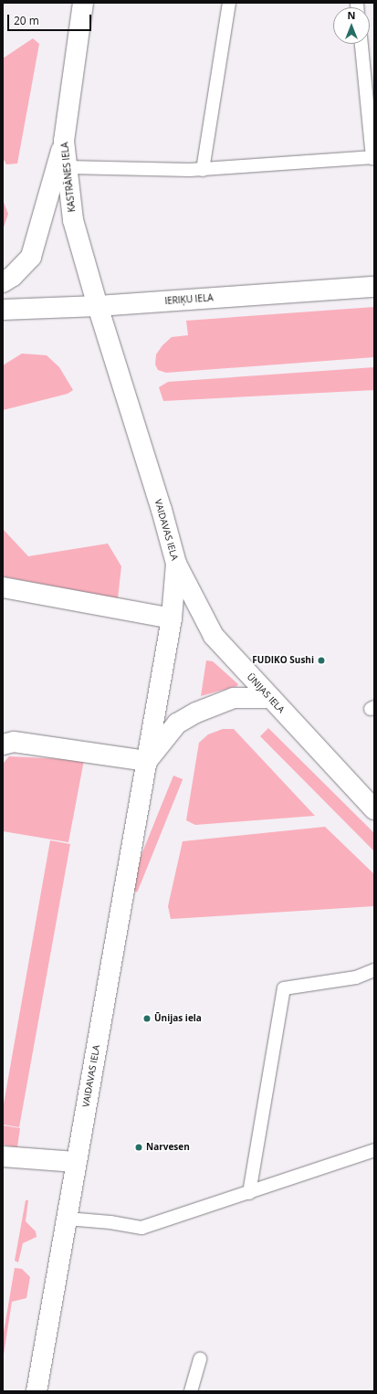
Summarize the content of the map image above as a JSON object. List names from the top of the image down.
{
  "streets": {
    "street": [
      "KASTRĀNES IELA",
      "IERIĶU IELA",
      "VAIDAVAS IELA",
      "ŪNIJAS IELA"
    ]
  },
  "crossings": [
    ["KASTRĀNES IELA", "IERIĶU IELA"],
    ["KASTRĀNES IELA", "VAIDAVAS IELA"],
    ["IERIĶU IELA", "VAIDAVAS IELA"],
    ["VAIDAVAS IELA", "ŪNIJAS IELA"]
  ],
  "places": ["FUDIKO Sushi", "Ūnijas iela", "Narvesen"],
  "scale_bar": "20 m",
  "north": "top"
}
